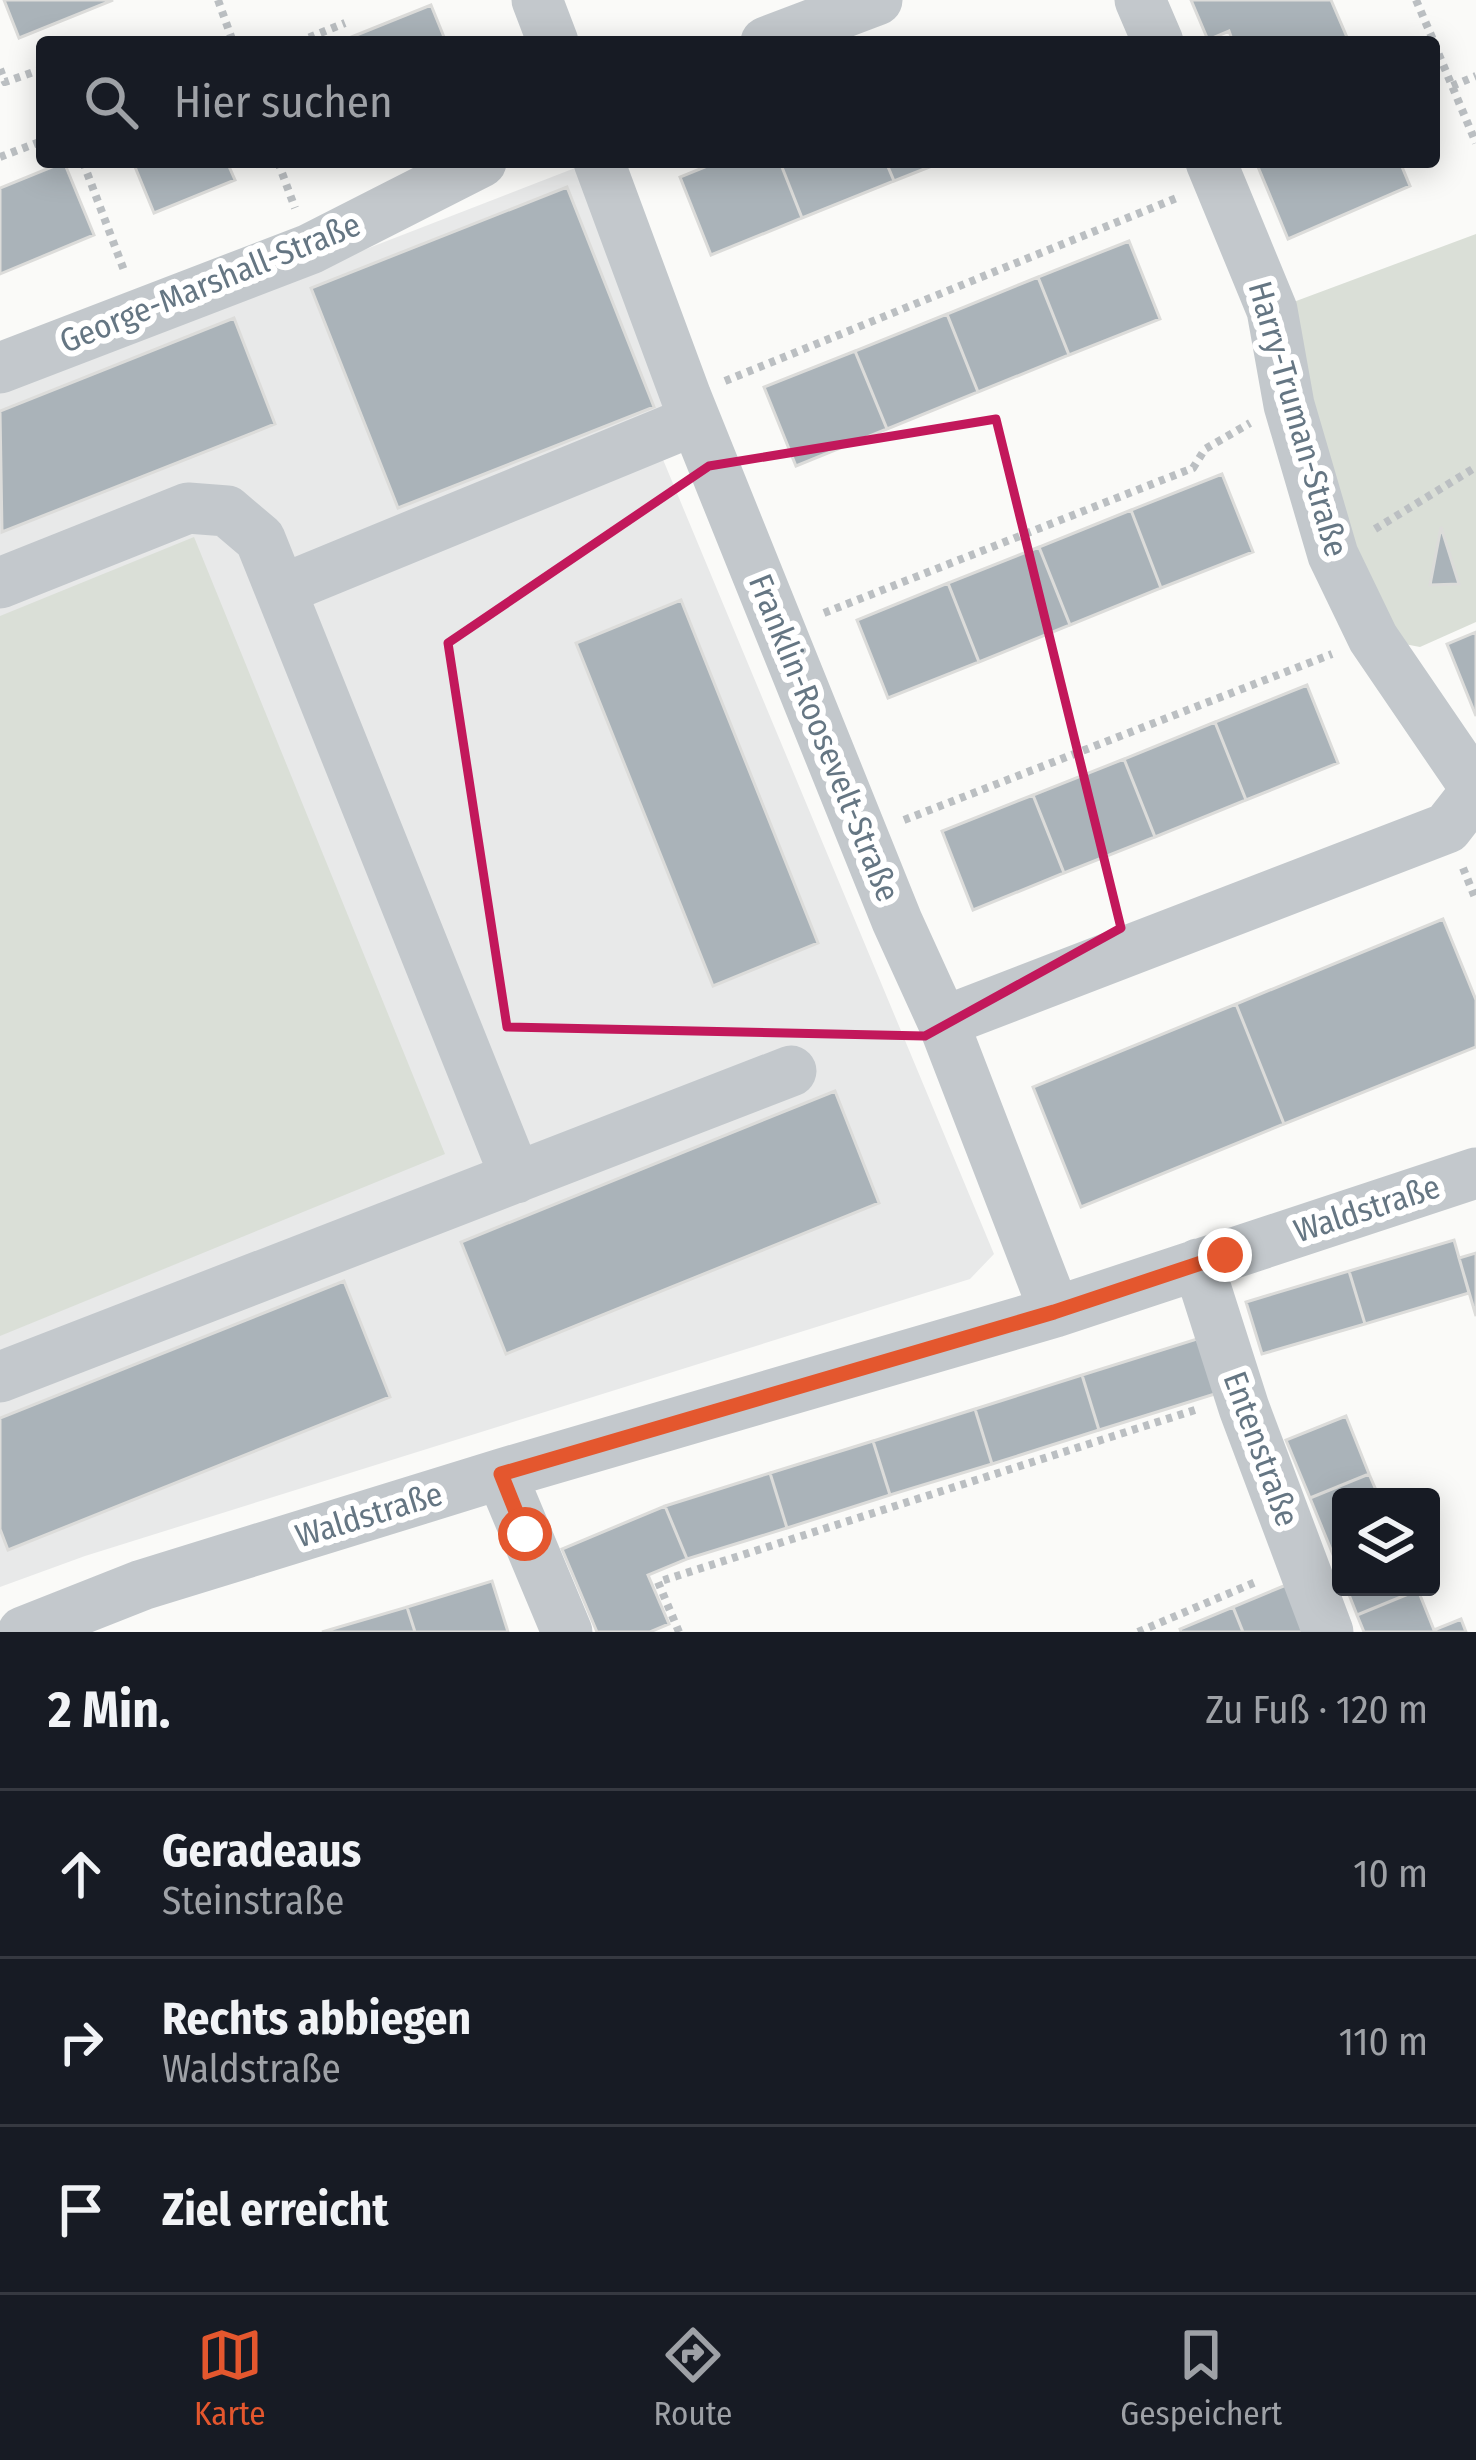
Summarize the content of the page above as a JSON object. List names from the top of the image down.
{
  "streets": {
    "street": [
      "George-Marshall-Straße",
      "Harry-Truman-Straße",
      "Franklin-Roosevelt-Straße",
      "Waldstraße",
      "Entenstraße"
    ]
  },
  "crossings": [
    ["Harry-Truman-Straße", "Franklin-Roosevelt-Straße"],
    ["Franklin-Roosevelt-Straße", "Waldstraße"],
    ["Waldstraße", "Entenstraße"]
  ],
  "page": {
    "search": "Hier suchen",
    "heading": ["2 Min.", "Zu Fuß · 120 m"],
    "list": [
      ["Geradeaus", "Steinstraße", "10 m"],
      ["Rechts abbiegen", "Waldstraße", "110 m"],
      "Ziel erreicht"
    ],
    "nav": ["Karte", "Route", "Gespeichert"]
  }
}
